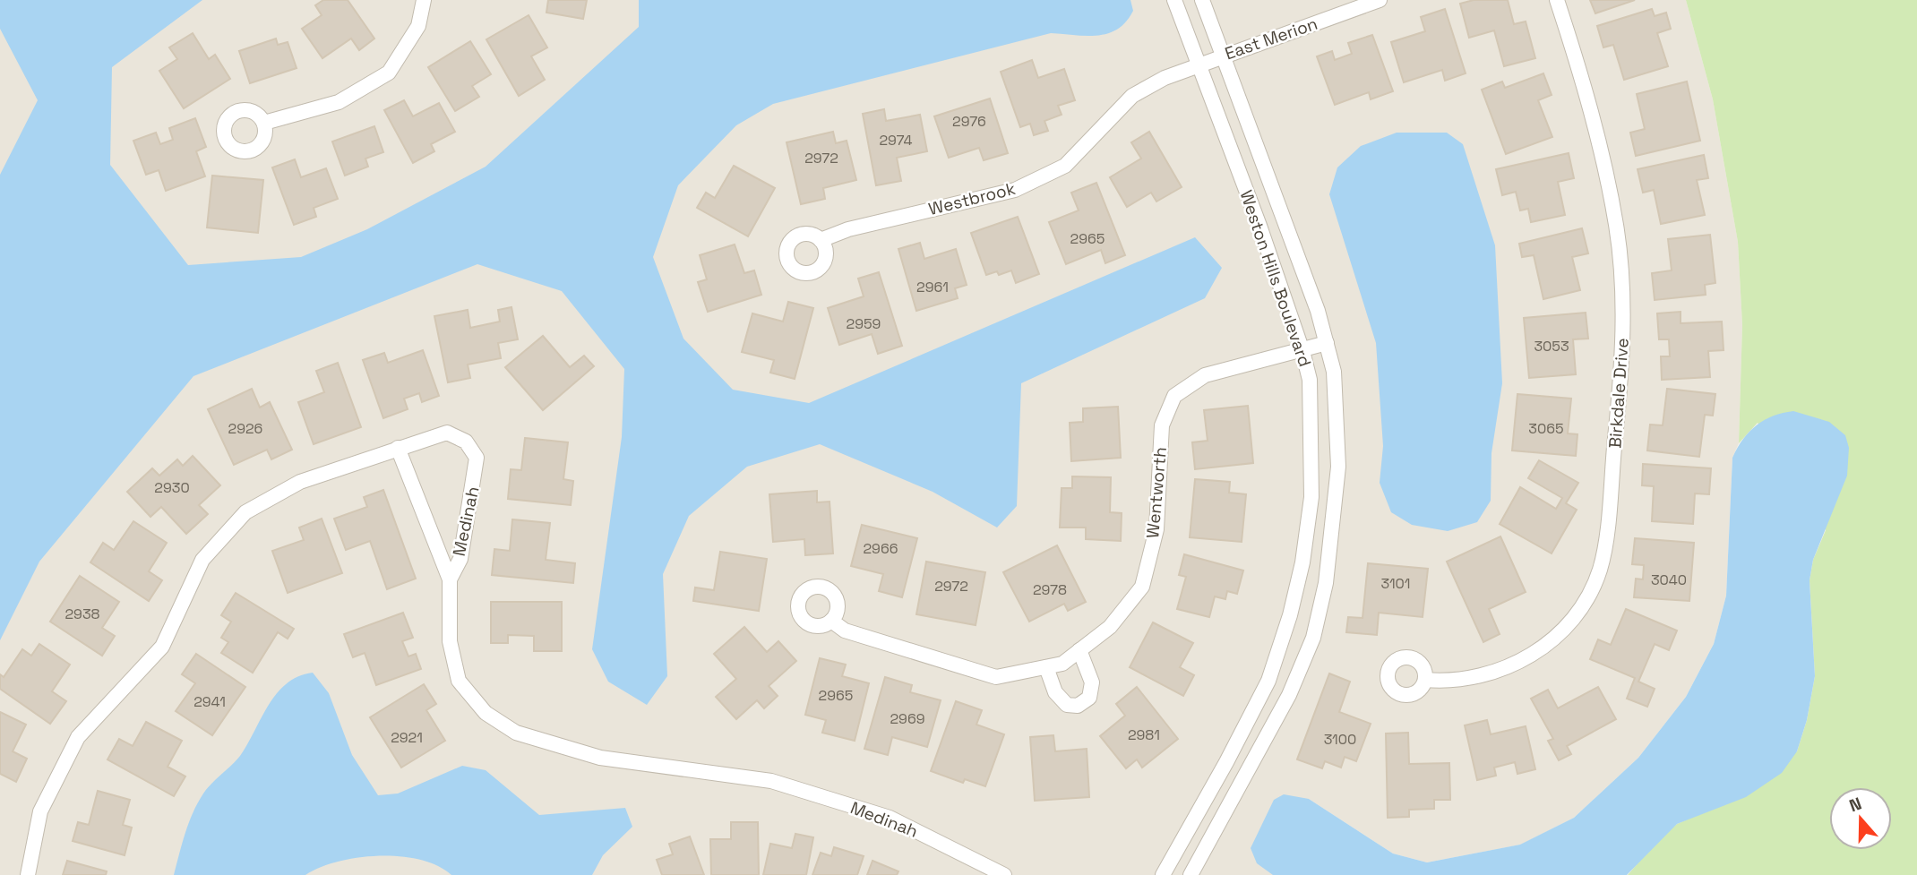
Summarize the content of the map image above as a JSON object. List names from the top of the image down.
{
  "streets": {
    "street": [
      "East Merion",
      "Westbrook",
      "Weston Hills Boulevard",
      "Birkdale Drive",
      "Wentworth",
      "Medinah"
    ]
  },
  "crossings": [
    ["East Merion", "Westbrook"],
    ["East Merion", "Weston Hills Boulevard"],
    ["Westbrook", "Weston Hills Boulevard"],
    ["Weston Hills Boulevard", "Wentworth"]
  ],
  "house_numbers": [
    "2976",
    "2974",
    "2972",
    "2965",
    "2961",
    "2959",
    "3053",
    "2926",
    "3065",
    "2930",
    "2966",
    "3040",
    "3101",
    "2972",
    "2978",
    "2938",
    "2965",
    "2941",
    "2969",
    "2981",
    "2921",
    "3100"
  ],
  "north": "top"
}
